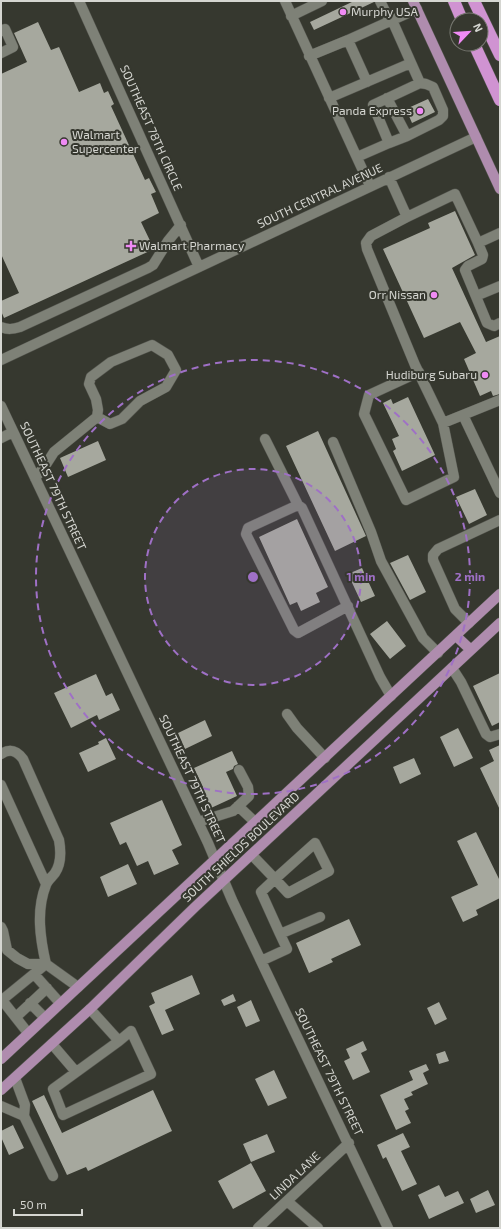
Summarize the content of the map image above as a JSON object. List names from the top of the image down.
{
  "streets": {
    "main road": ["SOUTH SHIELDS BOULEVARD"],
    "street": [
      "SOUTHEAST 78TH CIRCLE",
      "SOUTH CENTRAL AVENUE",
      "SOUTHEAST 79TH STREET",
      "LINDA LANE"
    ]
  },
  "crossings": [
    ["SOUTHEAST 78TH CIRCLE", "SOUTH CENTRAL AVENUE"],
    ["SOUTHEAST 79TH STREET", "SOUTH SHIELDS BOULEVARD"],
    ["SOUTHEAST 79TH STREET", "LINDA LANE"]
  ],
  "places": {
    "other": [
      "Murphy USA",
      "Panda Express",
      "Walmart Supercenter",
      "Orr Nissan",
      "Hudiburg Subaru"
    ],
    "health": ["Walmart Pharmacy"]
  },
  "scale_bar": "50 m",
  "north": "top right",
  "rings": ["1 min", "2 min"]
}
